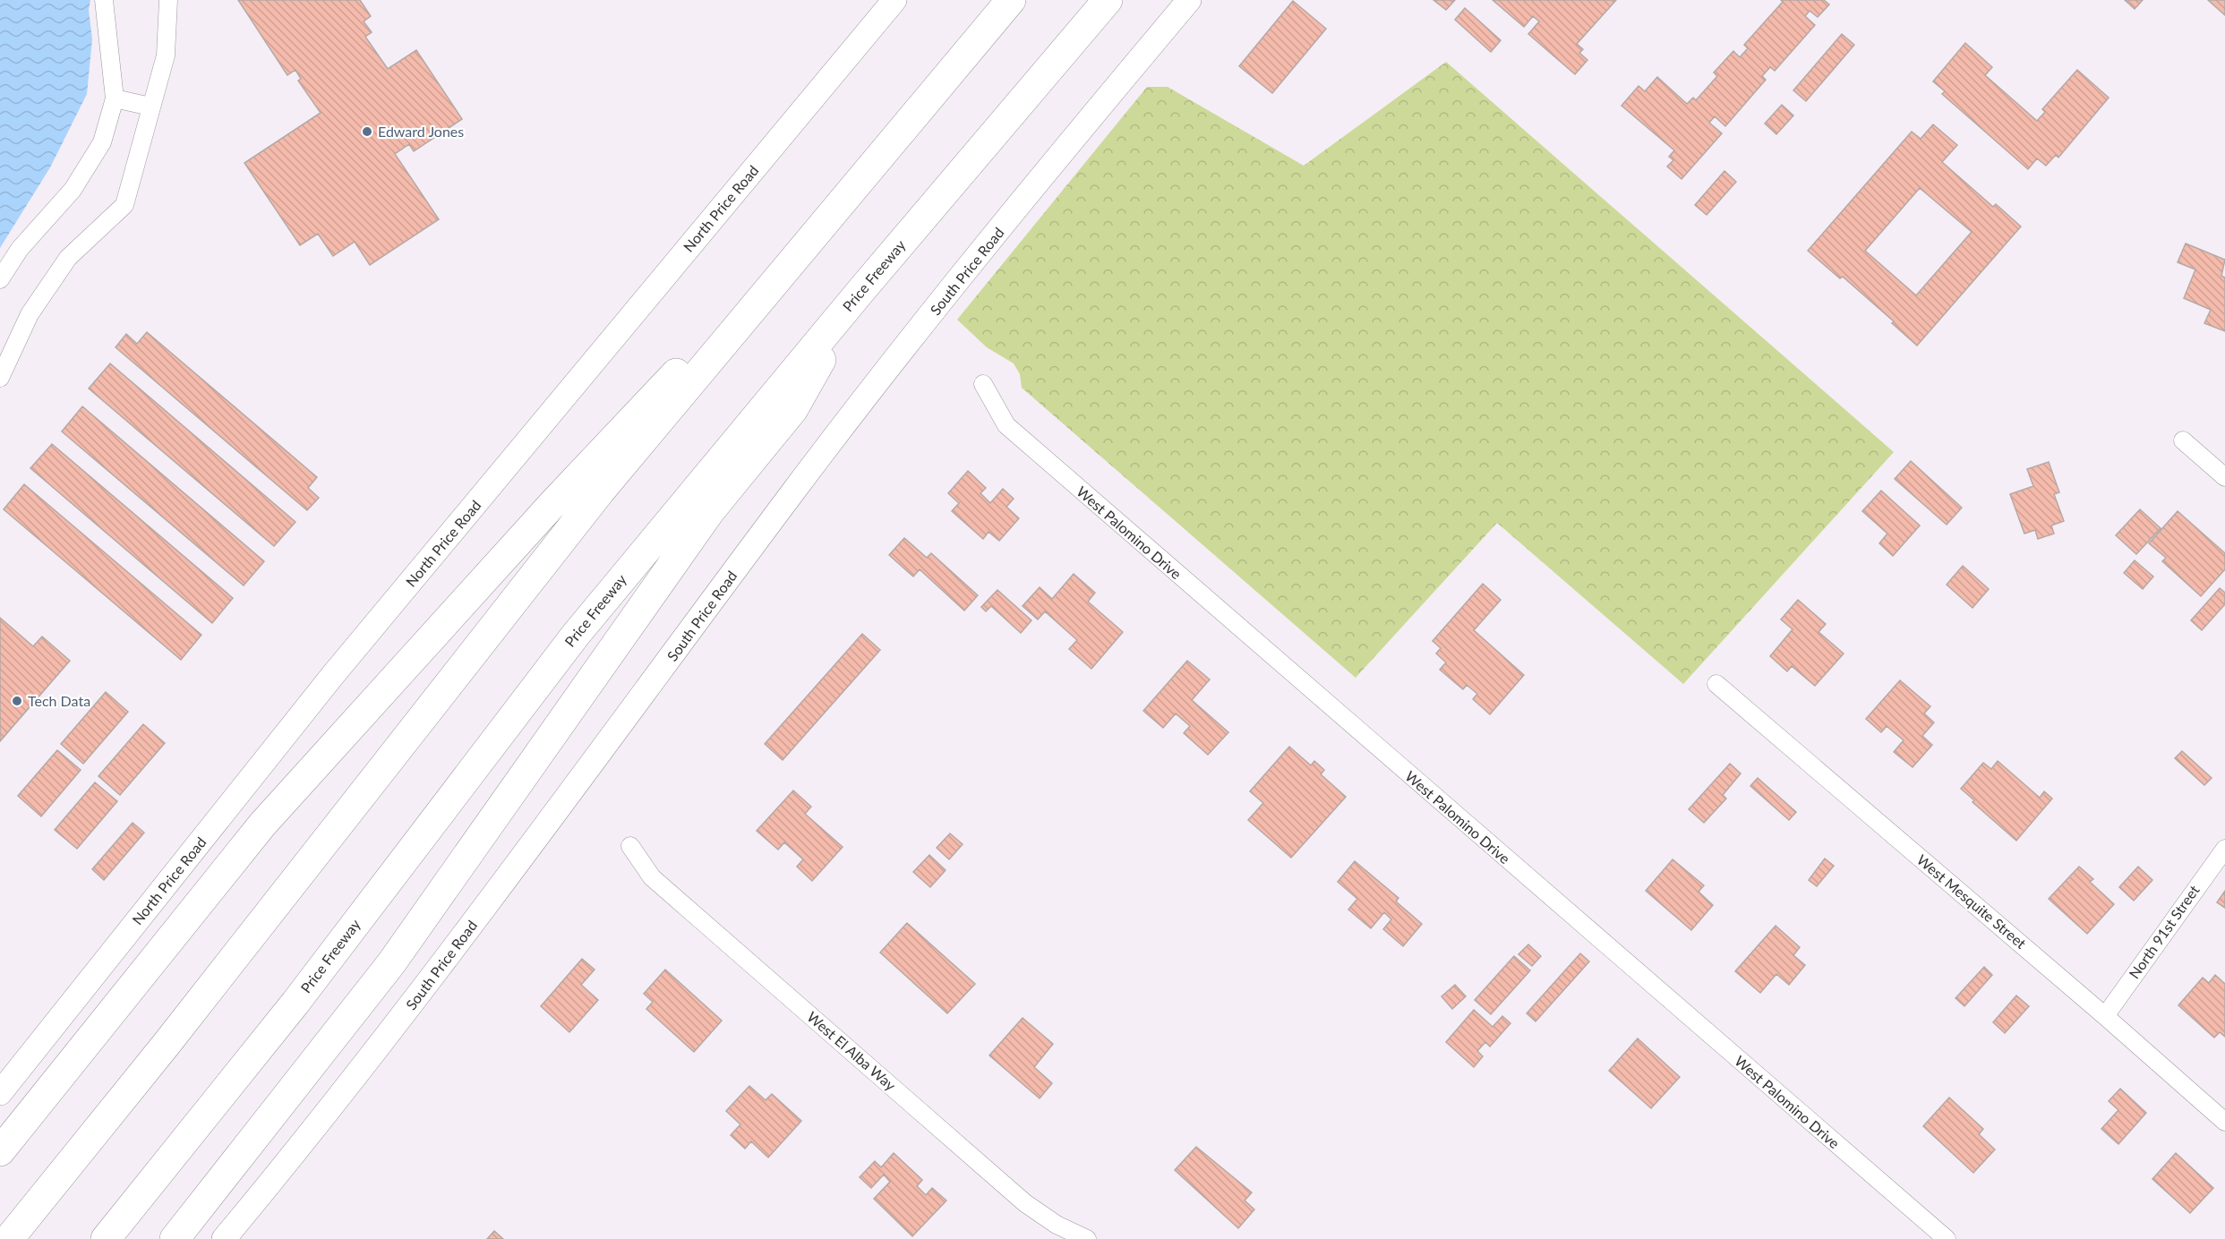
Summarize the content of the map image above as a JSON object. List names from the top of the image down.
{
  "streets": {
    "highway": ["Price Freeway"],
    "main road": ["North Price Road", "South Price Road"],
    "street": [
      "West Palomino Drive",
      "West Mesquite Street",
      "North 91st Street",
      "West El Alba Way"
    ]
  },
  "crossings": [
    ["West Mesquite Street", "North 91st Street"]
  ],
  "places": ["Edward Jones", "Tech Data"]
}
